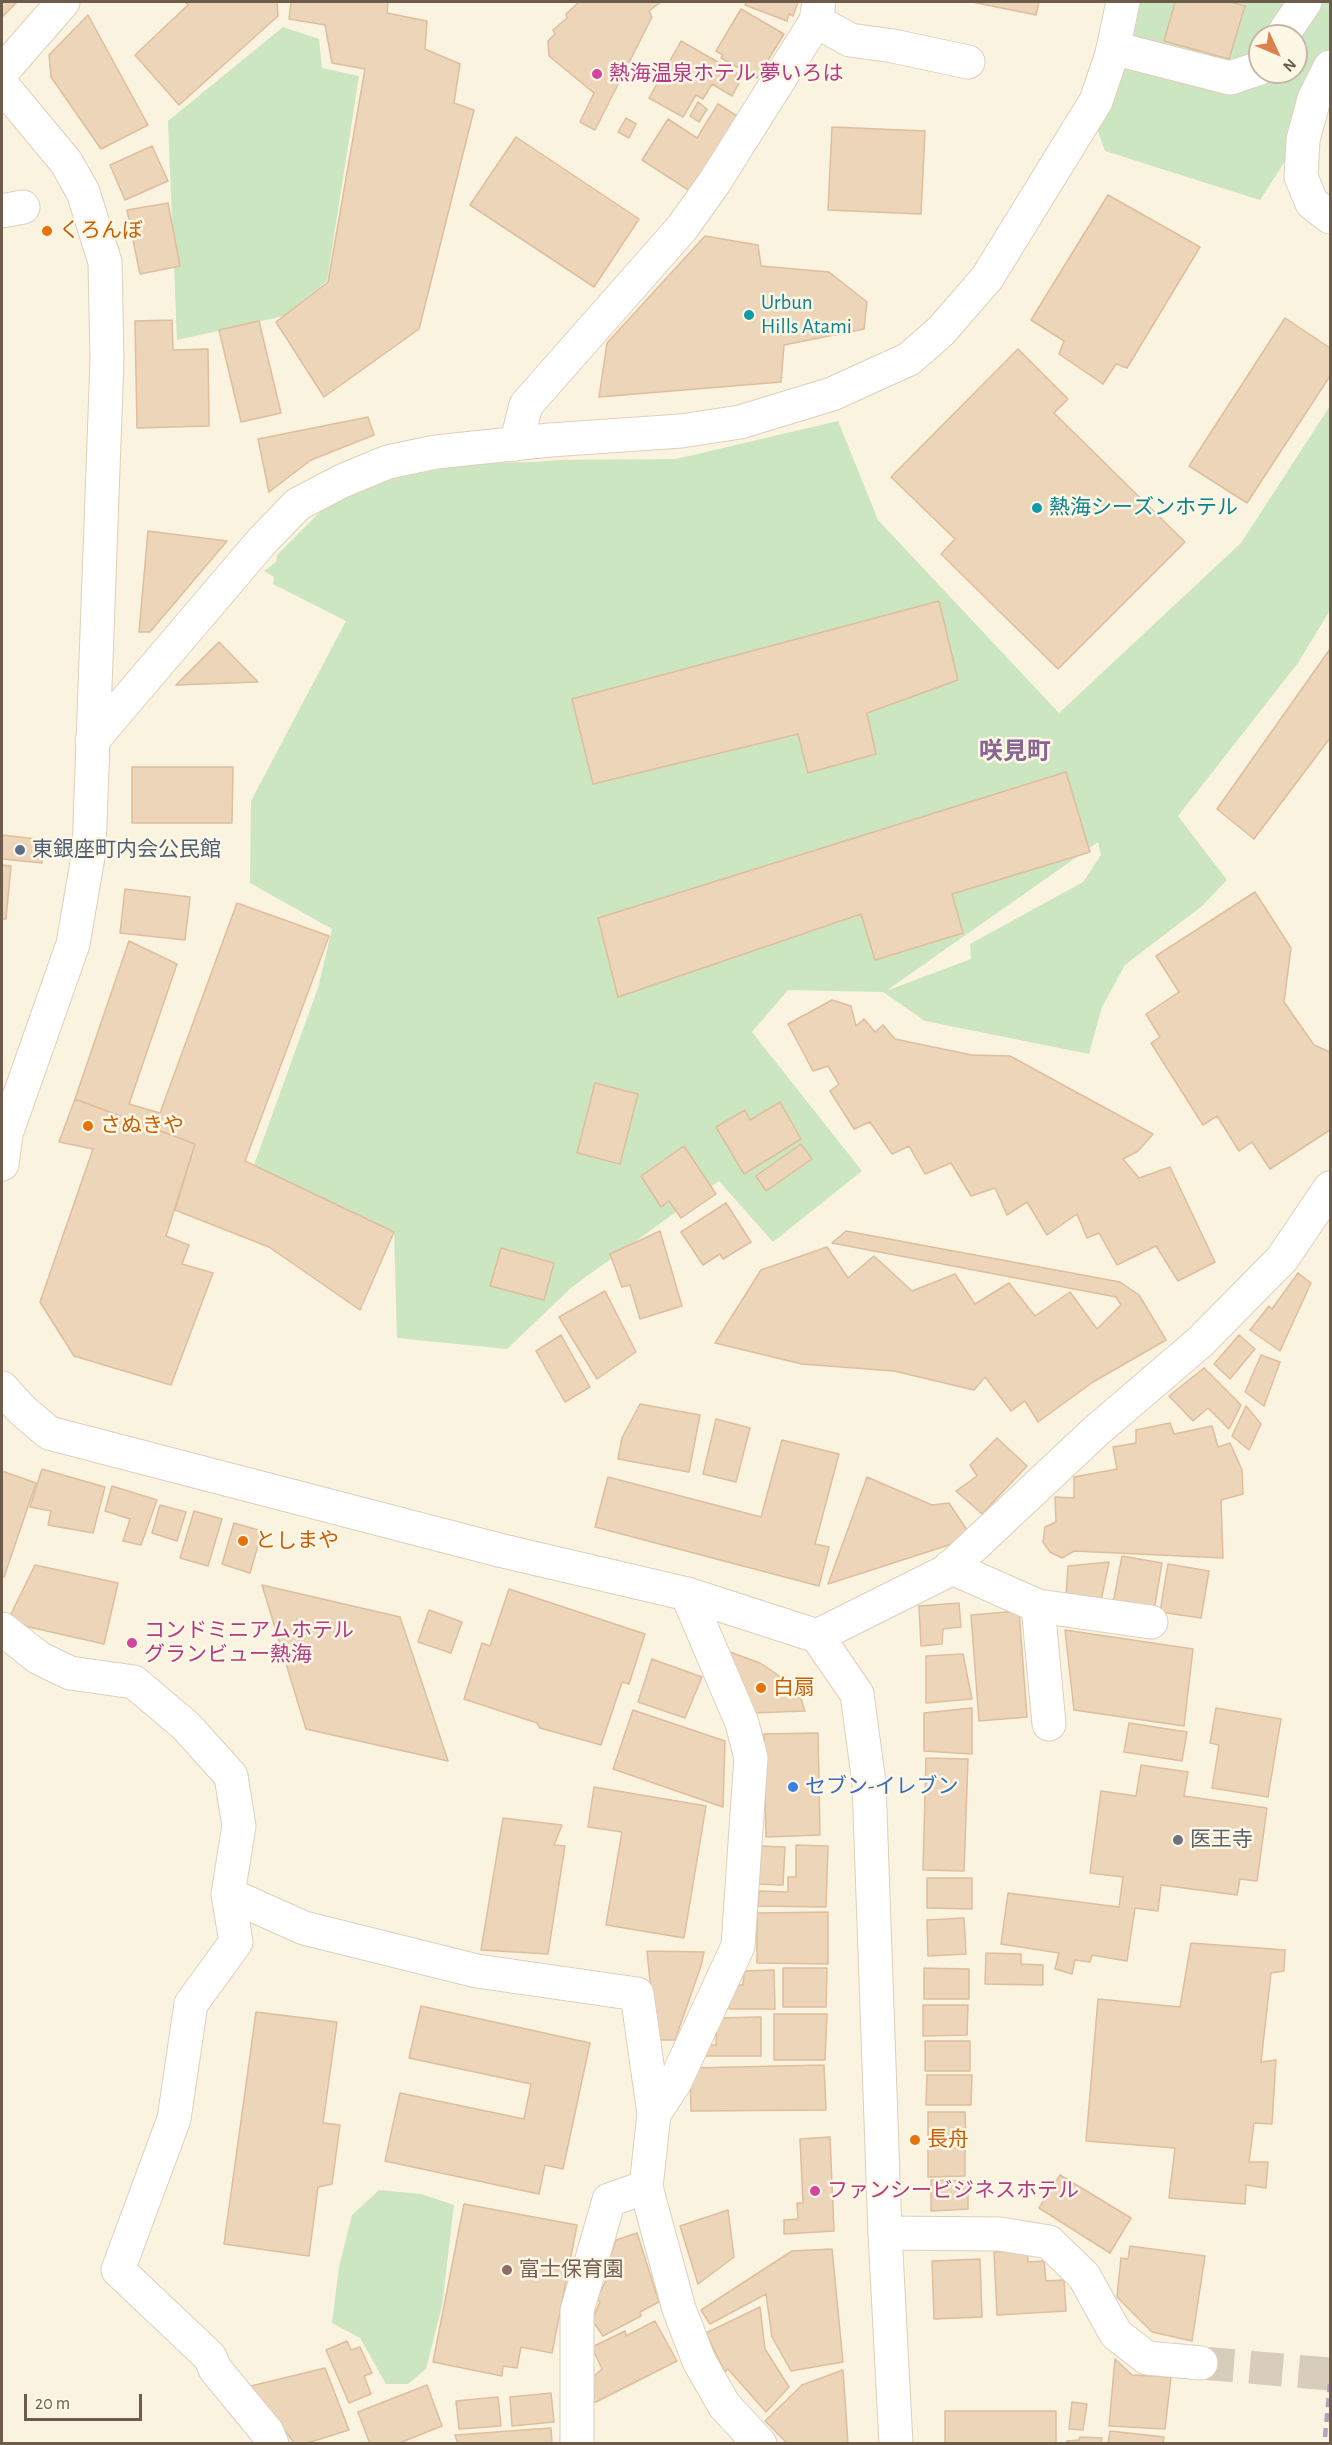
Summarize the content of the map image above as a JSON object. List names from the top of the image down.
{
  "districts": ["咲見町"],
  "places": [
    "熱海温泉ホテル 夢いろは",
    "くろんぼ",
    "Urbun Hills Atami",
    "熱海シーズンホテル",
    "東銀座町内会公民館",
    "さぬきや",
    "としまや",
    "コンドミニアムホテル グランビュー熱海",
    "白扇",
    "セブン-イレブン",
    "医王寺",
    "長舟",
    "ファンシービジネスホテル",
    "富士保育園"
  ],
  "scale_bar": "20 m",
  "north": "bottom right"
}
